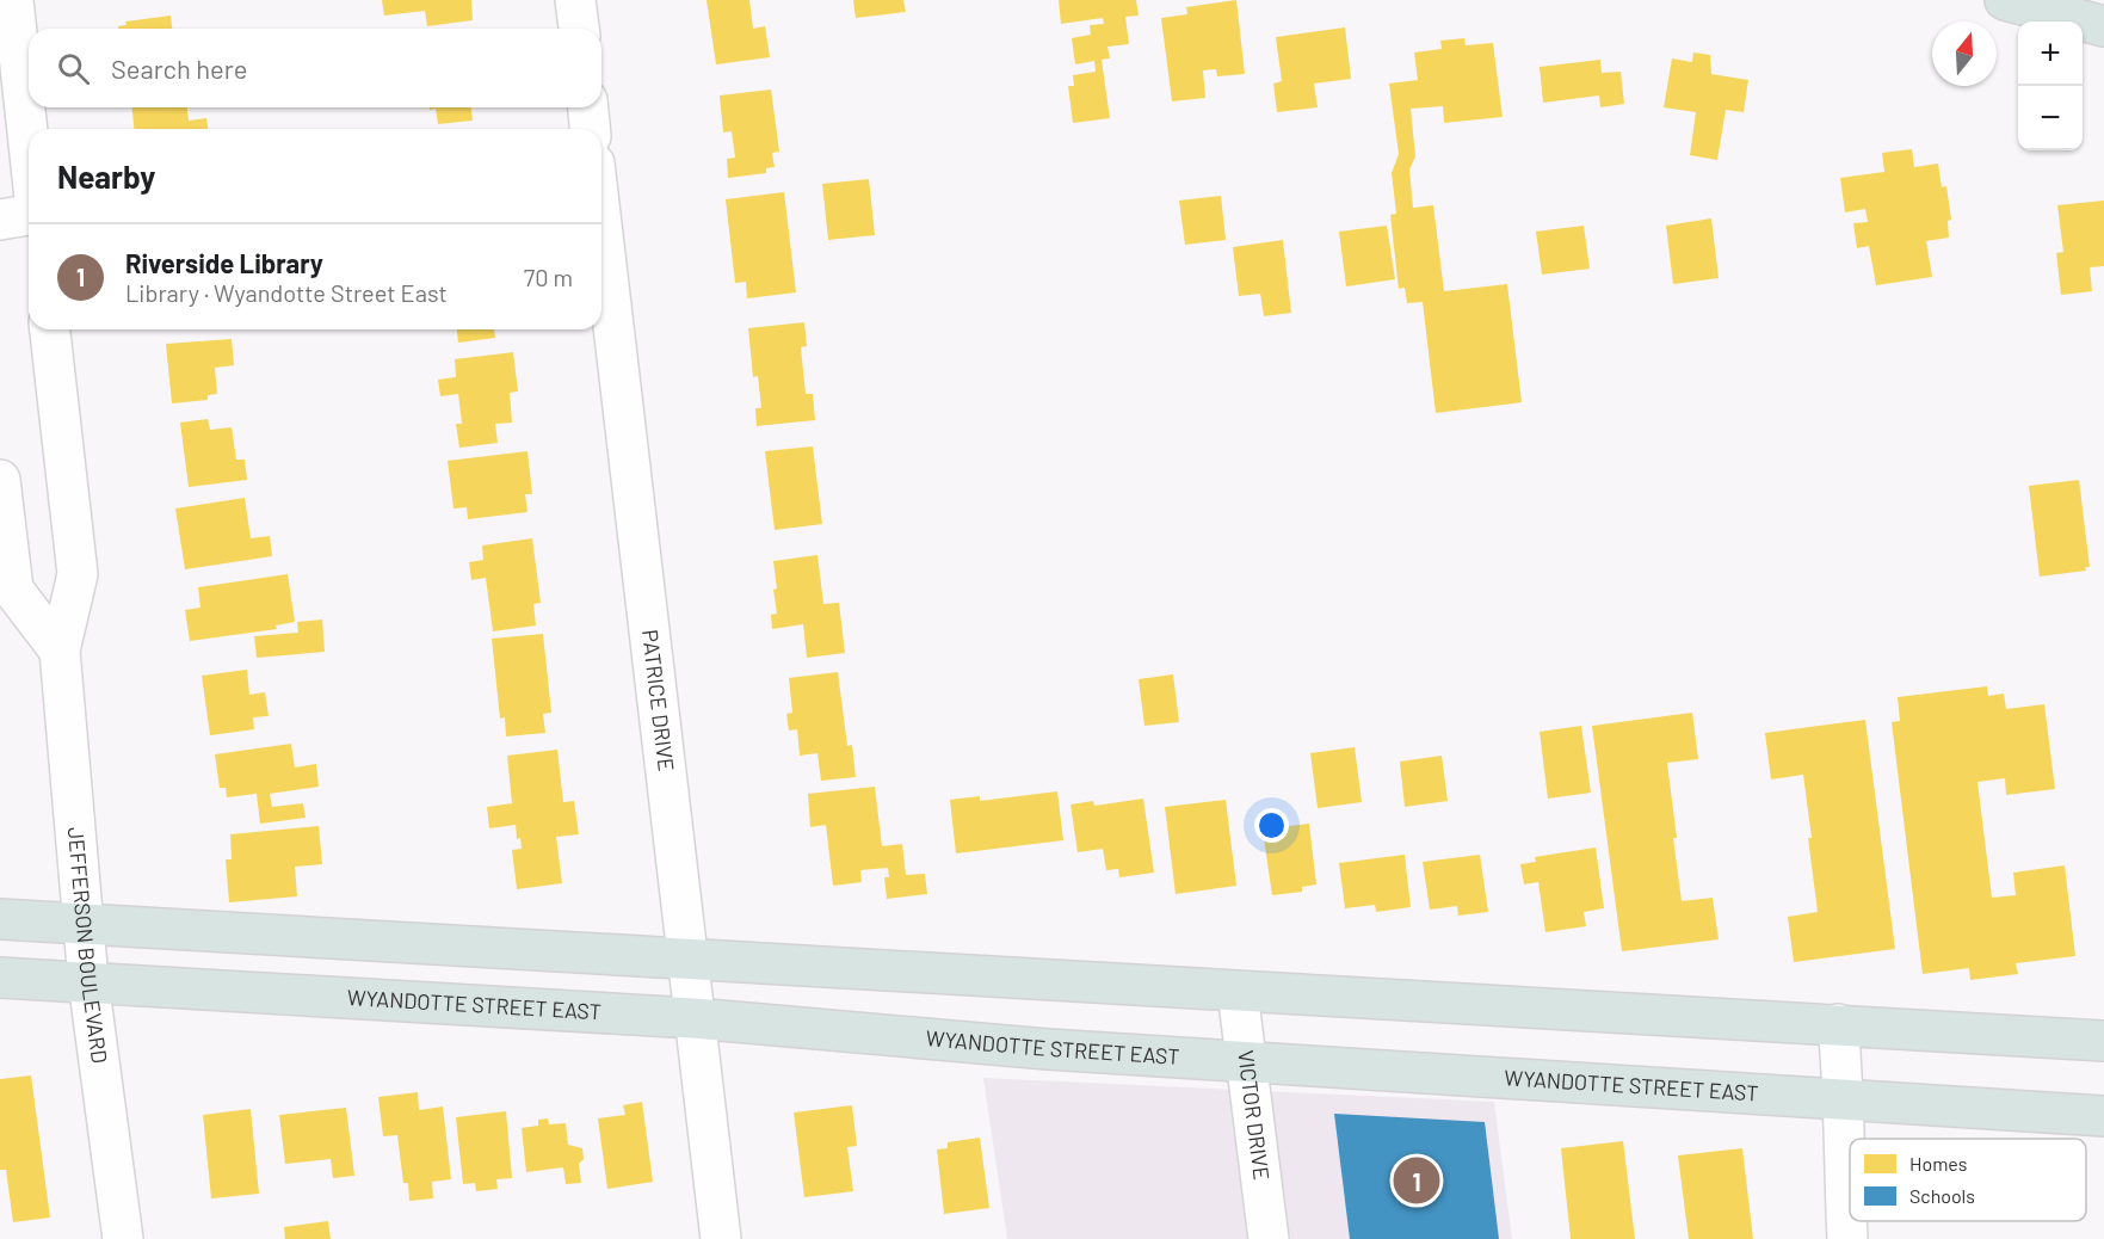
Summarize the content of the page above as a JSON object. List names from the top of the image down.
{
  "streets": {
    "main road": ["WYANDOTTE STREET EAST"],
    "street": ["PATRICE DRIVE", "JEFFERSON BOULEVARD", "VICTOR DRIVE"]
  },
  "crossings": [
    ["PATRICE DRIVE", "WYANDOTTE STREET EAST"],
    ["JEFFERSON BOULEVARD", "WYANDOTTE STREET EAST"],
    ["WYANDOTTE STREET EAST", "VICTOR DRIVE"]
  ],
  "legend": ["Homes", "Schools"],
  "north": "top",
  "page": {
    "map_buttons": ["+", "−"],
    "search": "Search here",
    "heading": "Nearby",
    "list": [
      {
        "mark": "1",
        "name": "Riverside Library",
        "note": "Library · Wyandotte Street East",
        "value": "70 m"
      }
    ],
    "pins": "1"
  }
}
